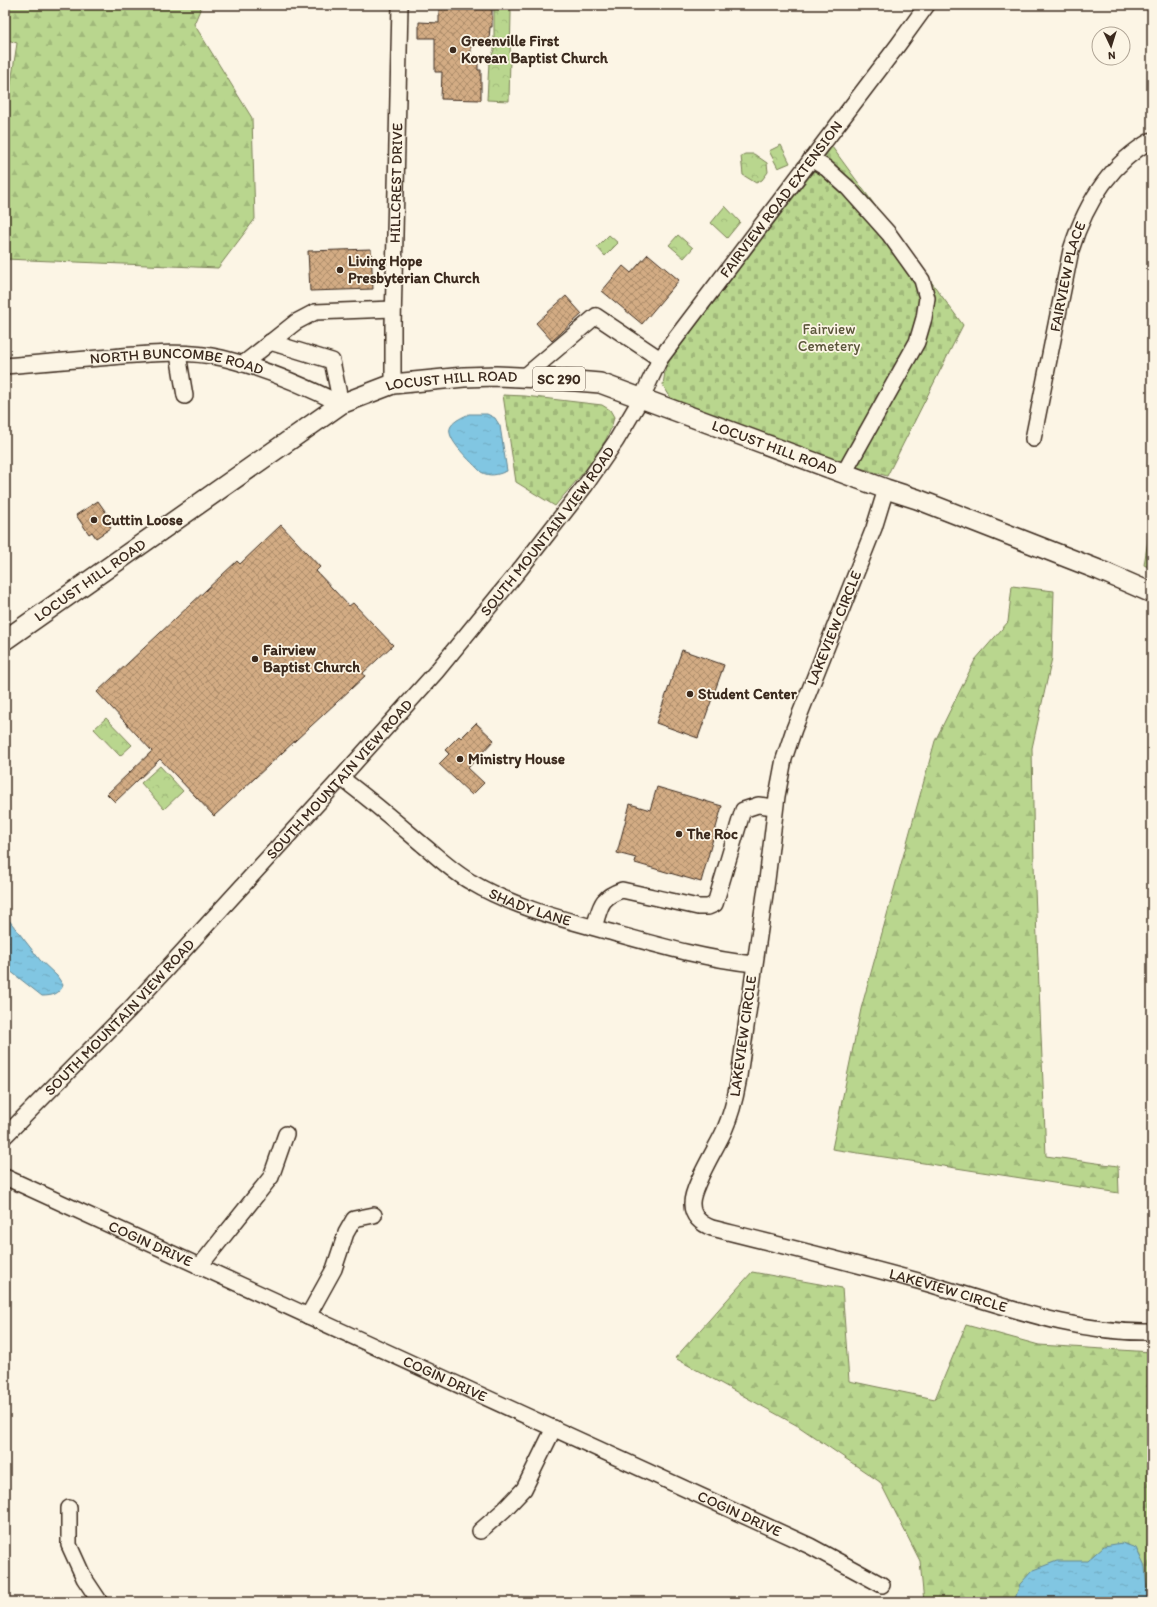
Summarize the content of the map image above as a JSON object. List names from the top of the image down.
{
  "streets": {
    "main road": ["SC 290", "LOCUST HILL ROAD"],
    "street": [
      "HILLCREST DRIVE",
      "FAIRVIEW ROAD EXTENSION",
      "FAIRVIEW PLACE",
      "NORTH BUNCOMBE ROAD",
      "SOUTH MOUNTAIN VIEW ROAD",
      "LAKEVIEW CIRCLE",
      "SHADY LANE",
      "COGIN DRIVE"
    ]
  },
  "crossings": [
    ["HILLCREST DRIVE", "LOCUST HILL ROAD"],
    ["FAIRVIEW ROAD EXTENSION", "LOCUST HILL ROAD"],
    ["FAIRVIEW ROAD EXTENSION", "SOUTH MOUNTAIN VIEW ROAD"],
    ["NORTH BUNCOMBE ROAD", "LOCUST HILL ROAD"],
    ["LOCUST HILL ROAD", "SOUTH MOUNTAIN VIEW ROAD"],
    ["LOCUST HILL ROAD", "LAKEVIEW CIRCLE"],
    ["SOUTH MOUNTAIN VIEW ROAD", "SHADY LANE"],
    ["LAKEVIEW CIRCLE", "SHADY LANE"]
  ],
  "parks": ["Fairview Cemetery"],
  "places": [
    "Greenville First Korean Baptist Church",
    "Living Hope Presbyterian Church",
    "Cuttin Loose",
    "Fairview Baptist Church",
    "Student Center",
    "Ministry House",
    "The Roc"
  ],
  "north": "bottom"
}
